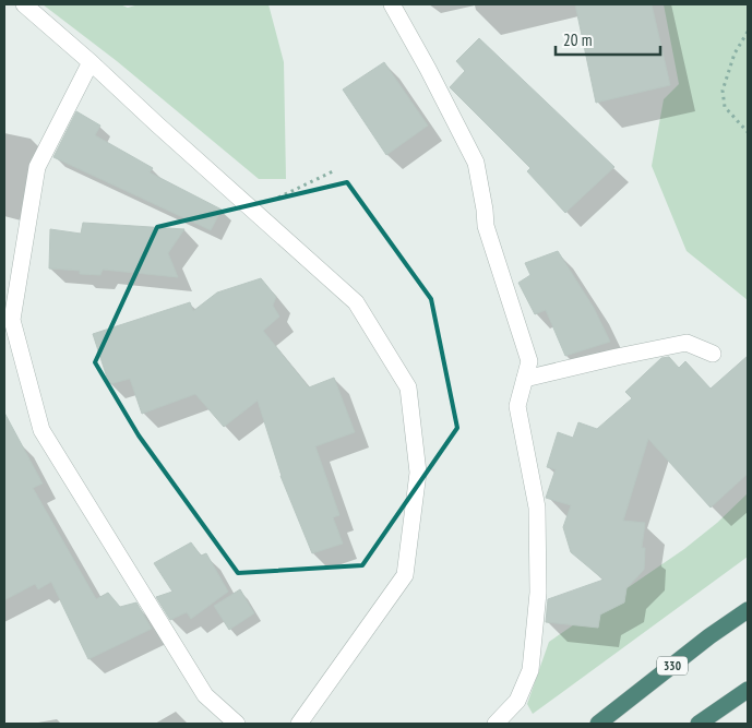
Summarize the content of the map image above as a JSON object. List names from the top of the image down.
{
  "streets": {
    "highway": ["330"]
  },
  "scale_bar": "20 m"
}
